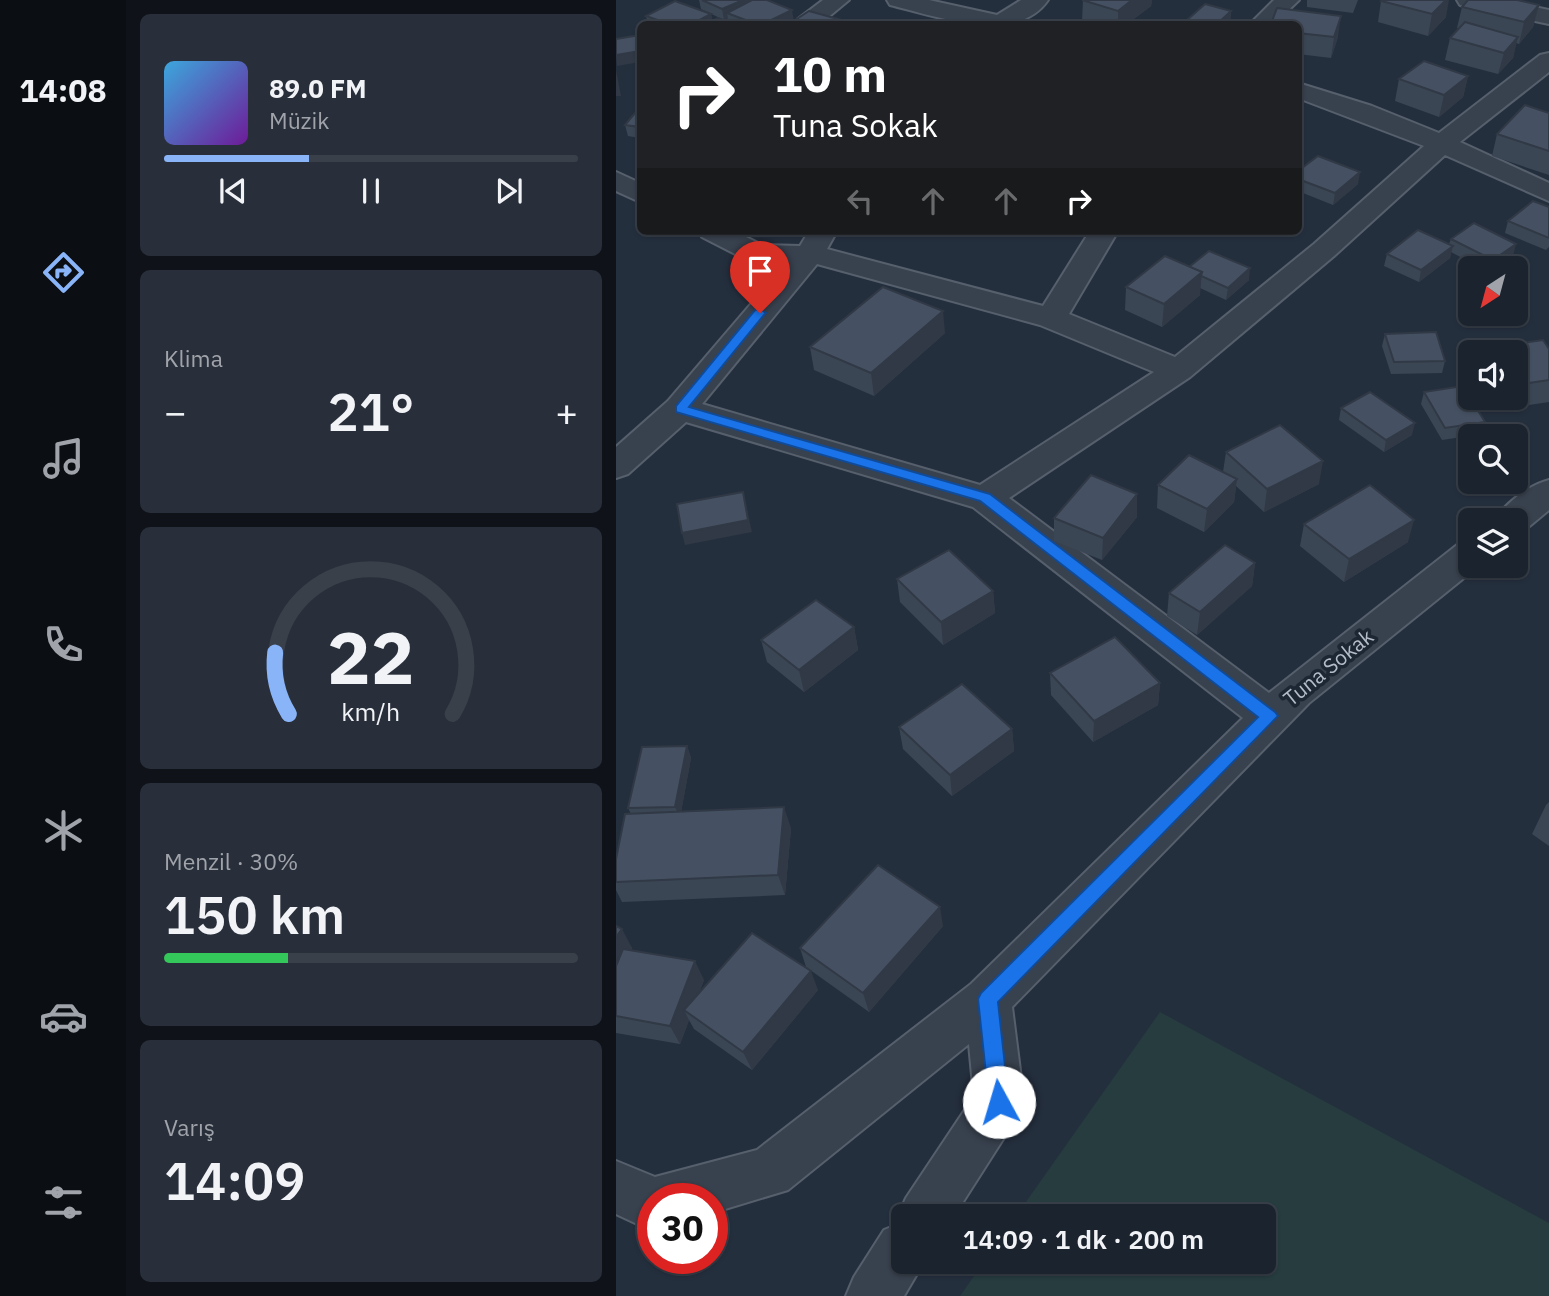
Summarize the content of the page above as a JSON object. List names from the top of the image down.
{
  "streets": {
    "street": ["Tuna Sokak"]
  },
  "north": "bottom left",
  "page": {
    "tabs": "14:08",
    "turn": ["10 m", "Tuna Sokak"],
    "song": ["89.0 FM", "Müzik"],
    "tile": [
      "Klima",
      ["Menzil · 30%", "150 km"],
      ["Varış", "14:09"]
    ],
    "heat": ["−", "21°", "+"],
    "limit": "30",
    "trip": "14:09 · 1 dk · 200 m",
    "gauge": ["22", "km/h"]
  }
}
